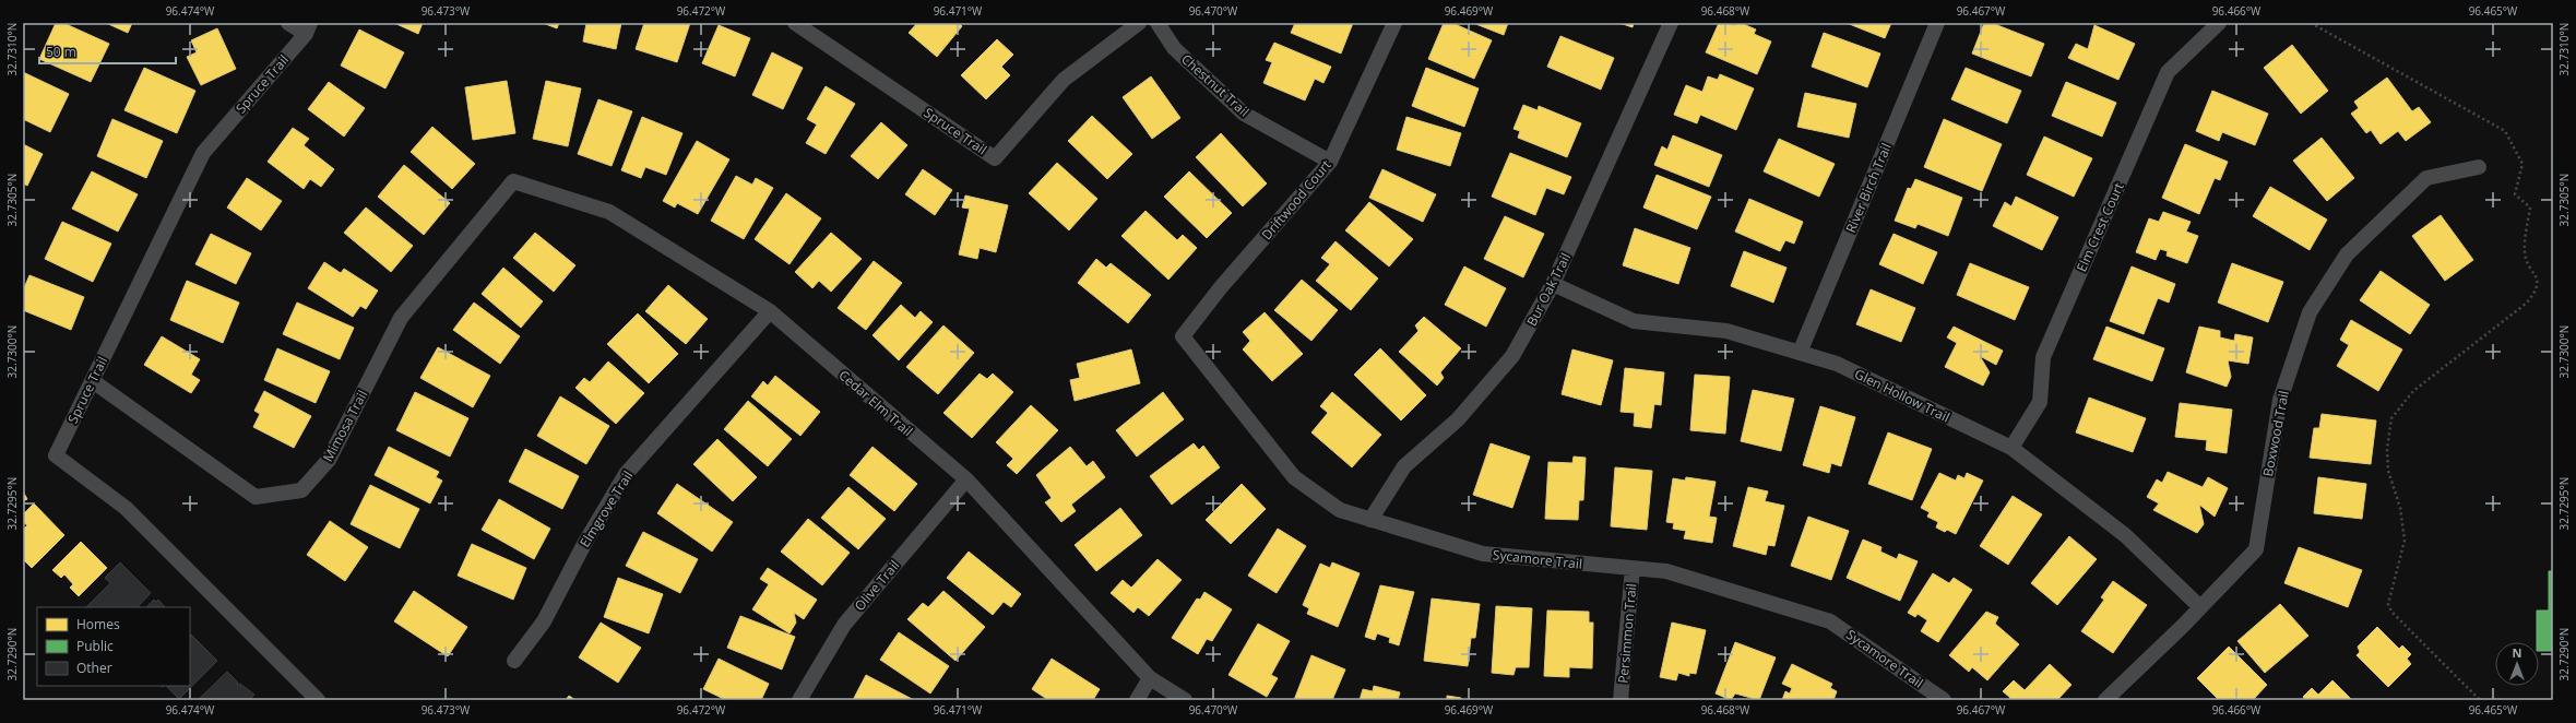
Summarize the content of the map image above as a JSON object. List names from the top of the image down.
{
  "streets": {
    "street": [
      "Spruce Trail",
      "Chestnut Trail",
      "River Birch Trail",
      "Driftwood Court",
      "Elm Crest Court",
      "Bur Oak Trail",
      "Glen Hollow Trail",
      "Cedar Elm Trail",
      "Mimosa Trail",
      "Boxwood Trail",
      "Elmgrove Trail",
      "Sycamore Trail",
      "Olive Trail",
      "Persimmon Trail"
    ]
  },
  "crossings": [
    ["Spruce Trail", "Mimosa Trail"],
    ["Chestnut Trail", "Driftwood Court"],
    ["River Birch Trail", "Glen Hollow Trail"],
    ["Driftwood Court", "Sycamore Trail"],
    ["Elm Crest Court", "Glen Hollow Trail"],
    ["Bur Oak Trail", "Glen Hollow Trail"],
    ["Bur Oak Trail", "Sycamore Trail"],
    ["Glen Hollow Trail", "Boxwood Trail"],
    ["Cedar Elm Trail", "Mimosa Trail"],
    ["Cedar Elm Trail", "Elmgrove Trail"],
    ["Cedar Elm Trail", "Olive Trail"],
    ["Sycamore Trail", "Persimmon Trail"]
  ],
  "legend": ["Homes", "Public", "Other"],
  "scale_bar": "50 m",
  "north": "top",
  "coordinates": [
    "96.474°W",
    "96.473°W",
    "96.472°W",
    "96.471°W",
    "96.470°W",
    "96.469°W",
    "96.468°W",
    "96.467°W",
    "96.466°W",
    "96.465°W",
    "32.7310°N",
    "32.7305°N",
    "32.7300°N",
    "32.7295°N",
    "32.7290°N"
  ]
}
